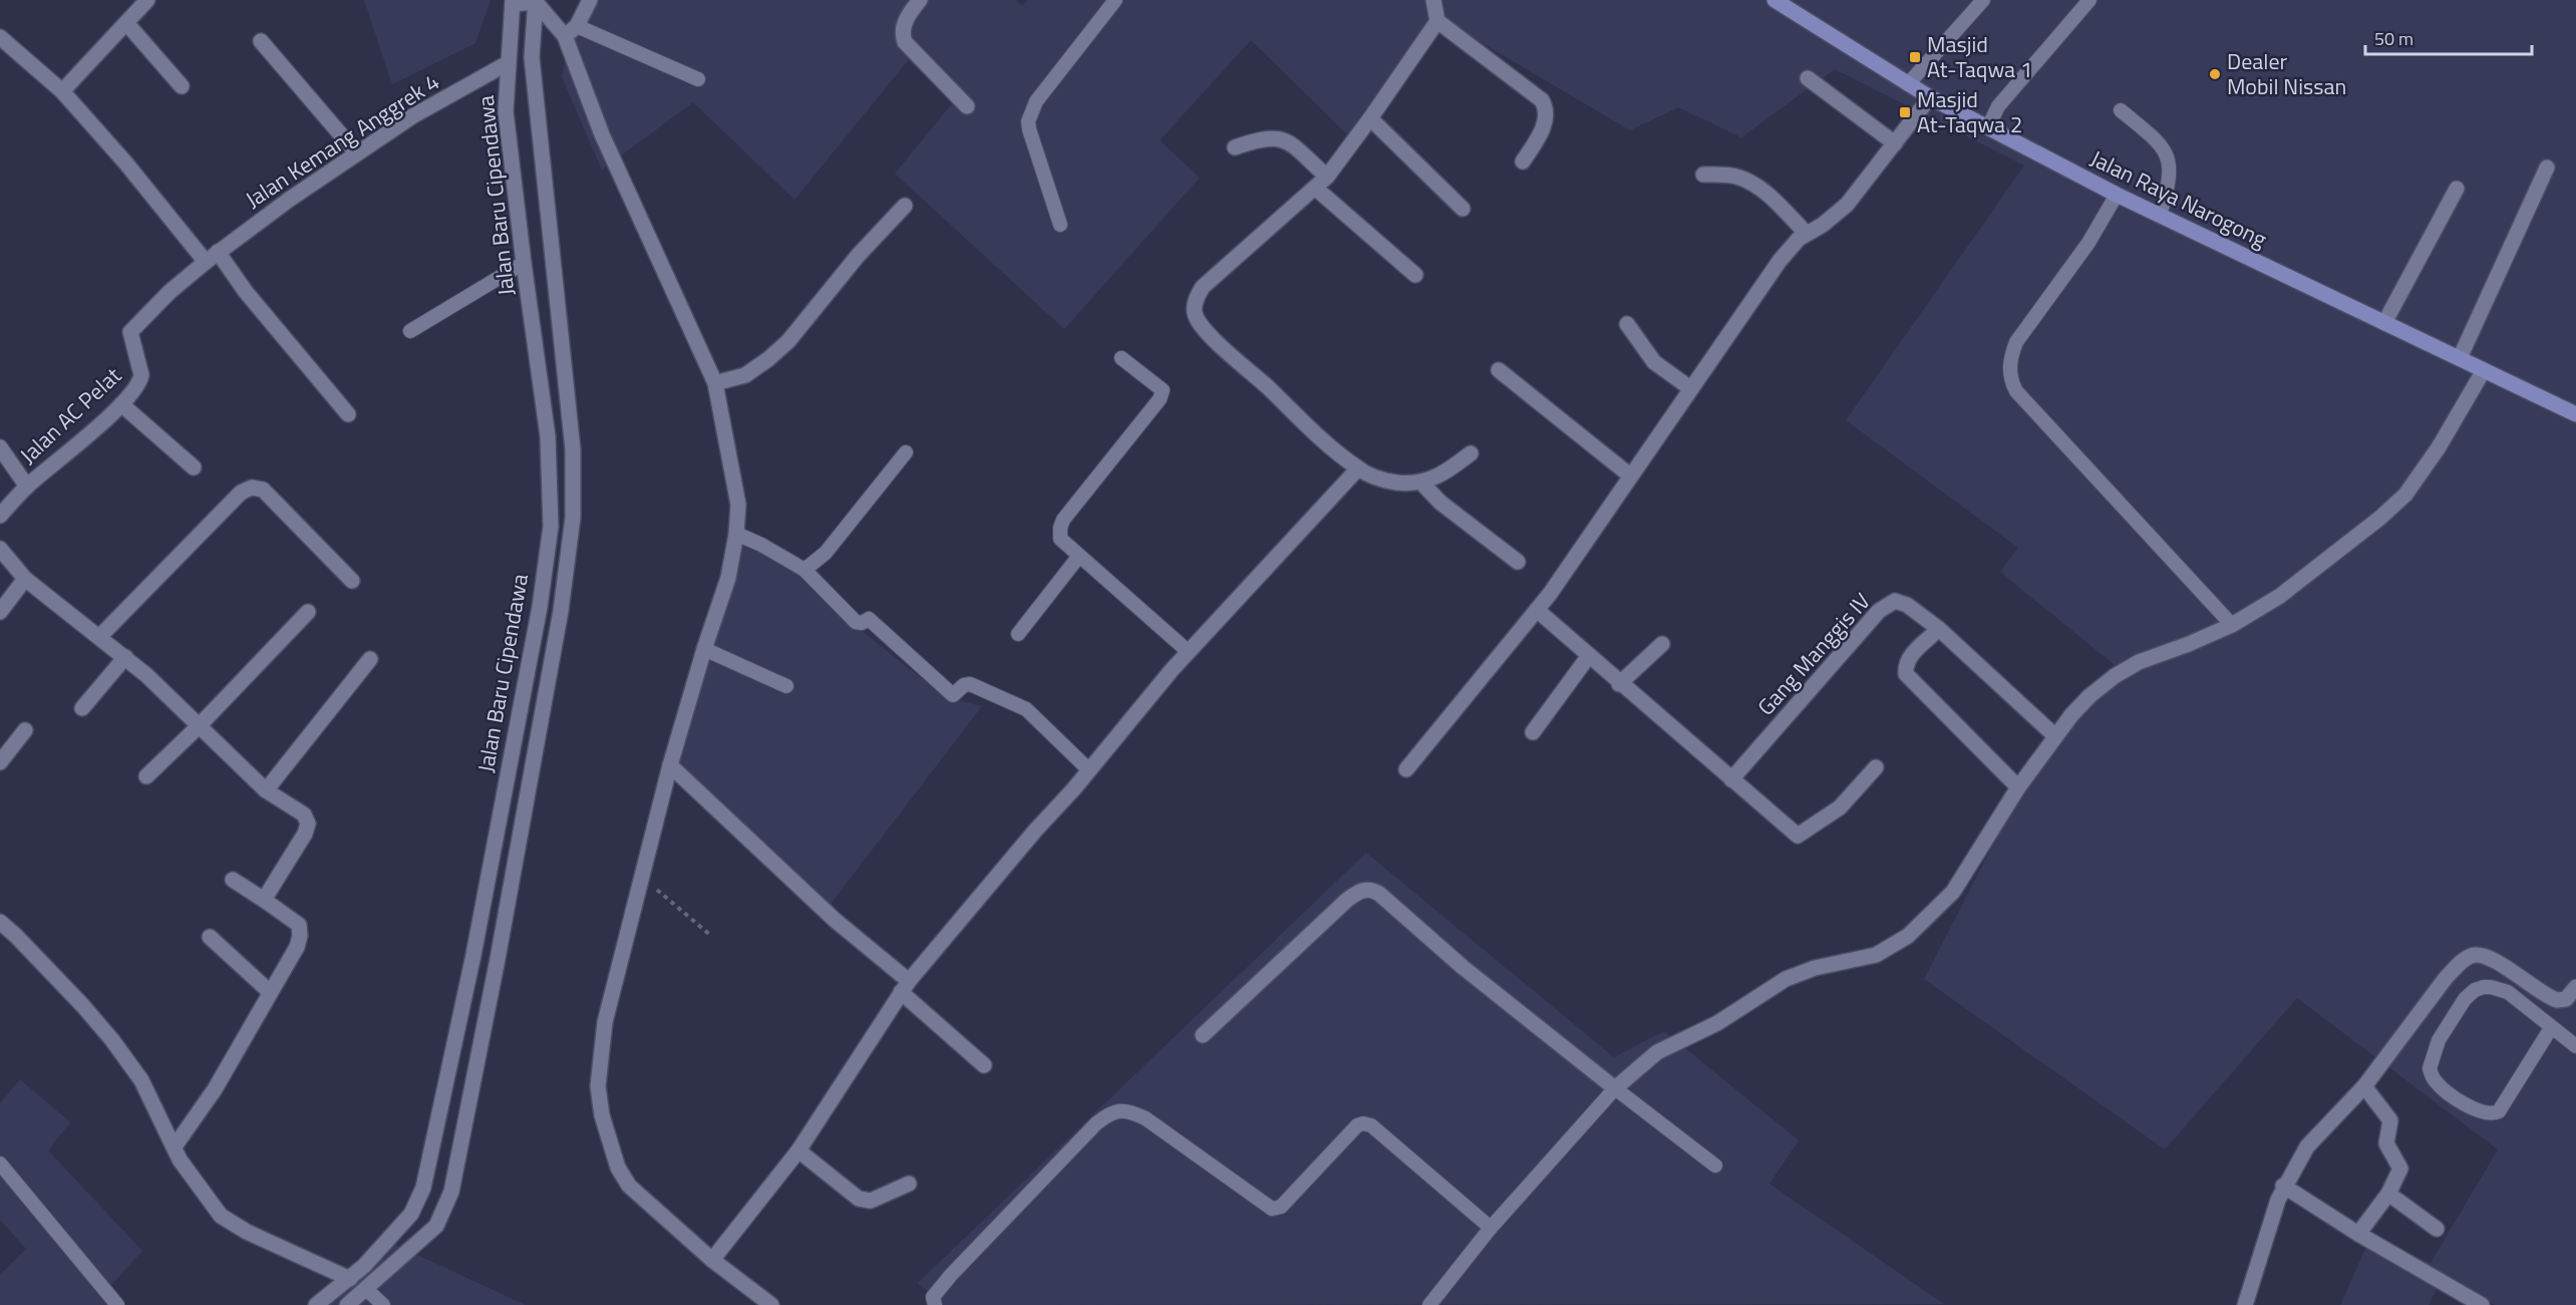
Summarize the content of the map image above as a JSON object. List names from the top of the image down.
{
  "streets": {
    "main road": ["Jalan Raya Narogong"],
    "street": [
      "Jalan Kemang Anggrek 4",
      "Jalan Baru Cipendawa",
      "Jalan AC Pelat",
      "Gang Manggis IV"
    ]
  },
  "crossings": [
    ["Jalan Kemang Anggrek 4", "Jalan Baru Cipendawa"],
    ["Jalan Kemang Anggrek 4", "Jalan AC Pelat"]
  ],
  "places": {
    "transit": ["Masjid At-Taqwa 1", "Masjid At-Taqwa 2"],
    "other": ["Dealer Mobil Nissan"]
  },
  "scale_bar": "50 m"
}
